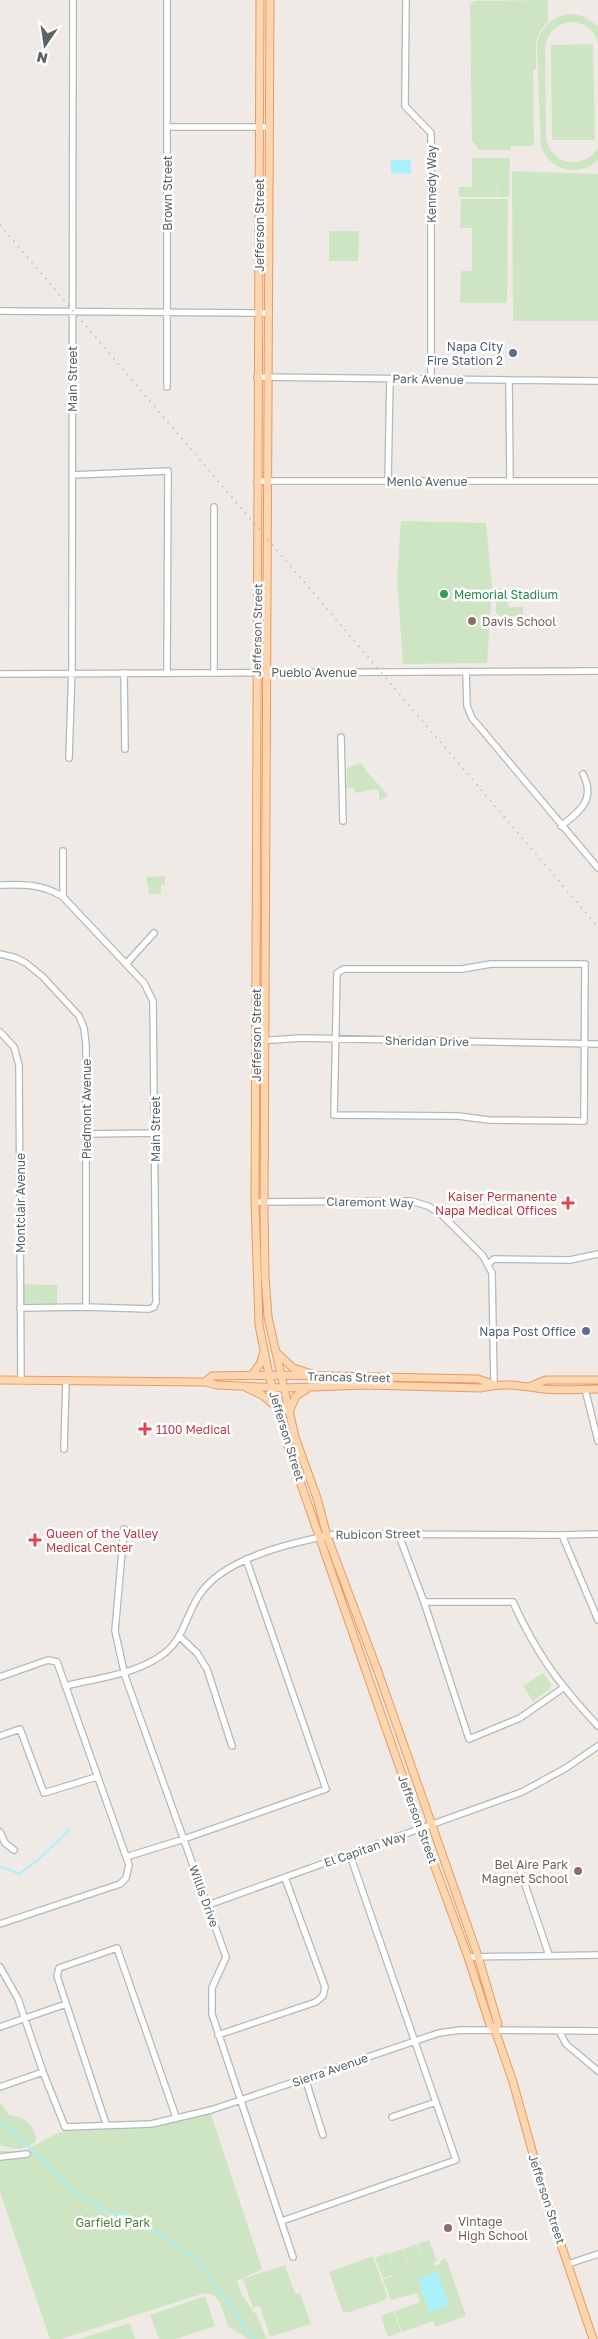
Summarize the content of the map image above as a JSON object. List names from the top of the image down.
{
  "streets": {
    "main road": ["Jefferson Street", "Trancas Street"],
    "street": [
      "Kennedy Way",
      "Brown Street",
      "Main Street",
      "Park Avenue",
      "Menlo Avenue",
      "Pueblo Avenue",
      "Sheridan Drive",
      "Piedmont Avenue",
      "Claremont Way",
      "Montclair Avenue",
      "Rubicon Street",
      "El Capitan Way",
      "Willis Drive",
      "Sierra Avenue"
    ]
  },
  "crossings": [
    ["Kennedy Way", "Park Avenue"],
    ["Jefferson Street", "Park Avenue"],
    ["Jefferson Street", "Menlo Avenue"],
    ["Jefferson Street", "Pueblo Avenue"],
    ["Jefferson Street", "Sheridan Drive"],
    ["Jefferson Street", "Claremont Way"],
    ["Jefferson Street", "Trancas Street"],
    ["Jefferson Street", "Rubicon Street"],
    ["Jefferson Street", "El Capitan Way"],
    ["Jefferson Street", "Sierra Avenue"],
    ["Main Street", "Pueblo Avenue"],
    ["Main Street", "Piedmont Avenue"],
    ["Main Street", "Montclair Avenue"],
    ["Claremont Way", "Trancas Street"],
    ["Montclair Avenue", "Trancas Street"],
    ["Rubicon Street", "Willis Drive"],
    ["El Capitan Way", "Willis Drive"],
    ["Willis Drive", "Sierra Avenue"]
  ],
  "parks": ["Garfield Park"],
  "places": {
    "other": [
      "Napa City Fire Station 2",
      "Memorial Stadium",
      "Davis School",
      "Napa Post Office",
      "Bel Aire Park Magnet School",
      "Vintage High School"
    ],
    "health": ["Kaiser Permanente Napa Medical Offices", "1100 Medical", "Queen of the Valley Medical Center"]
  },
  "north": "bottom"
}
